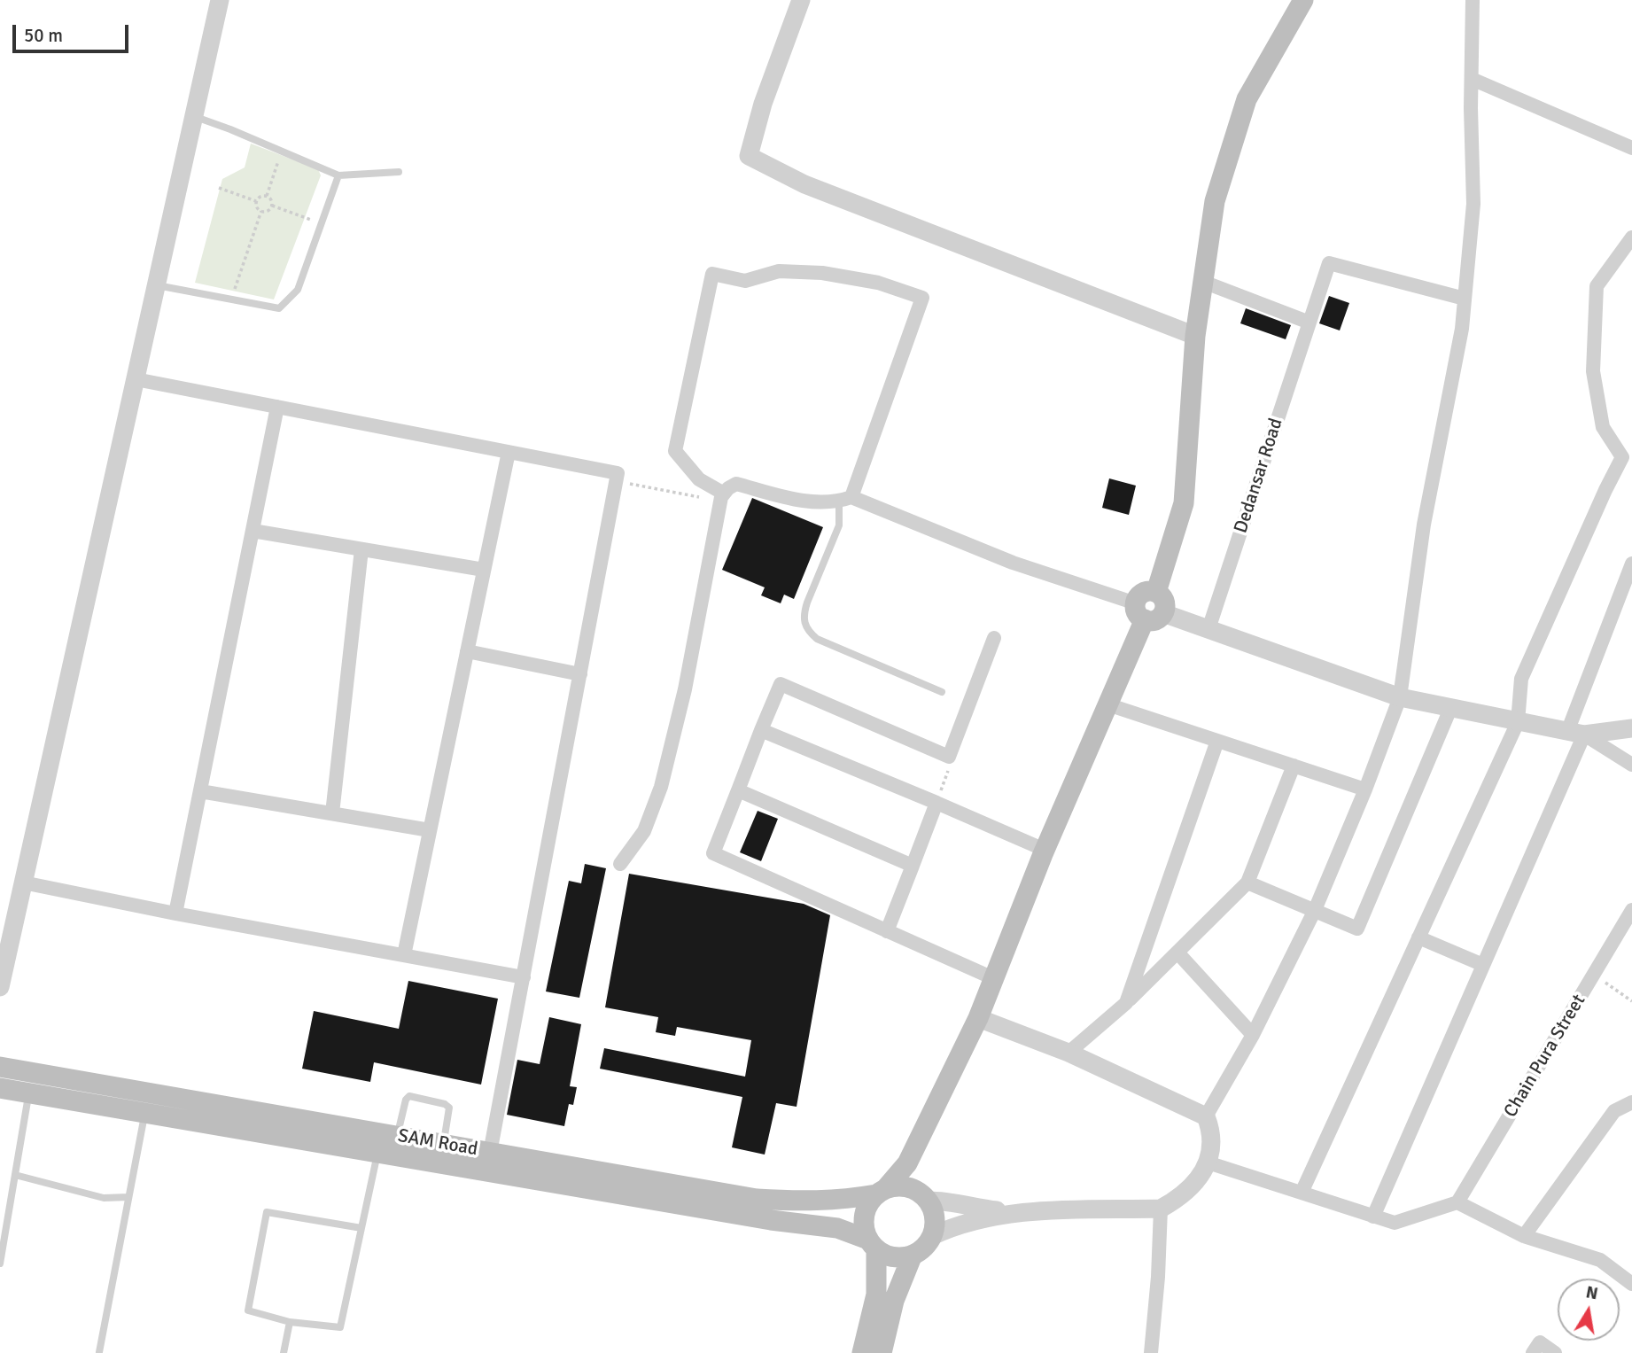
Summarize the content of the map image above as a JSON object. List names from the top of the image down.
{
  "streets": {
    "main road": ["SAM Road"],
    "street": ["Dedansar Road", "Chain Pura Street"]
  },
  "scale_bar": "50 m",
  "north": "top"
}
